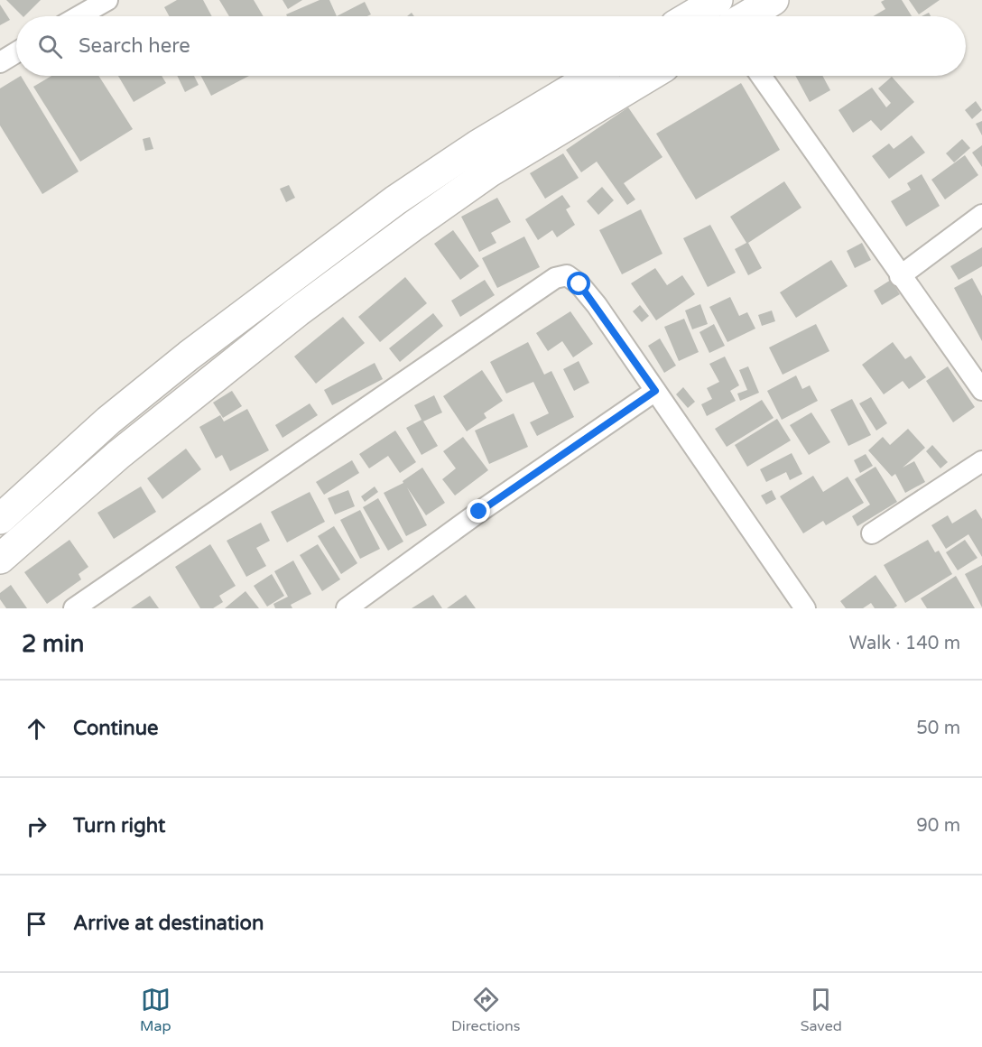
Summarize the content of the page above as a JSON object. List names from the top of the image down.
{
  "page": {
    "search": "Search here",
    "heading": ["2 min", "Walk · 140 m"],
    "list": [
      ["Continue", "50 m"],
      ["Turn right", "90 m"],
      "Arrive at destination"
    ],
    "nav": ["Map", "Directions", "Saved"]
  }
}
